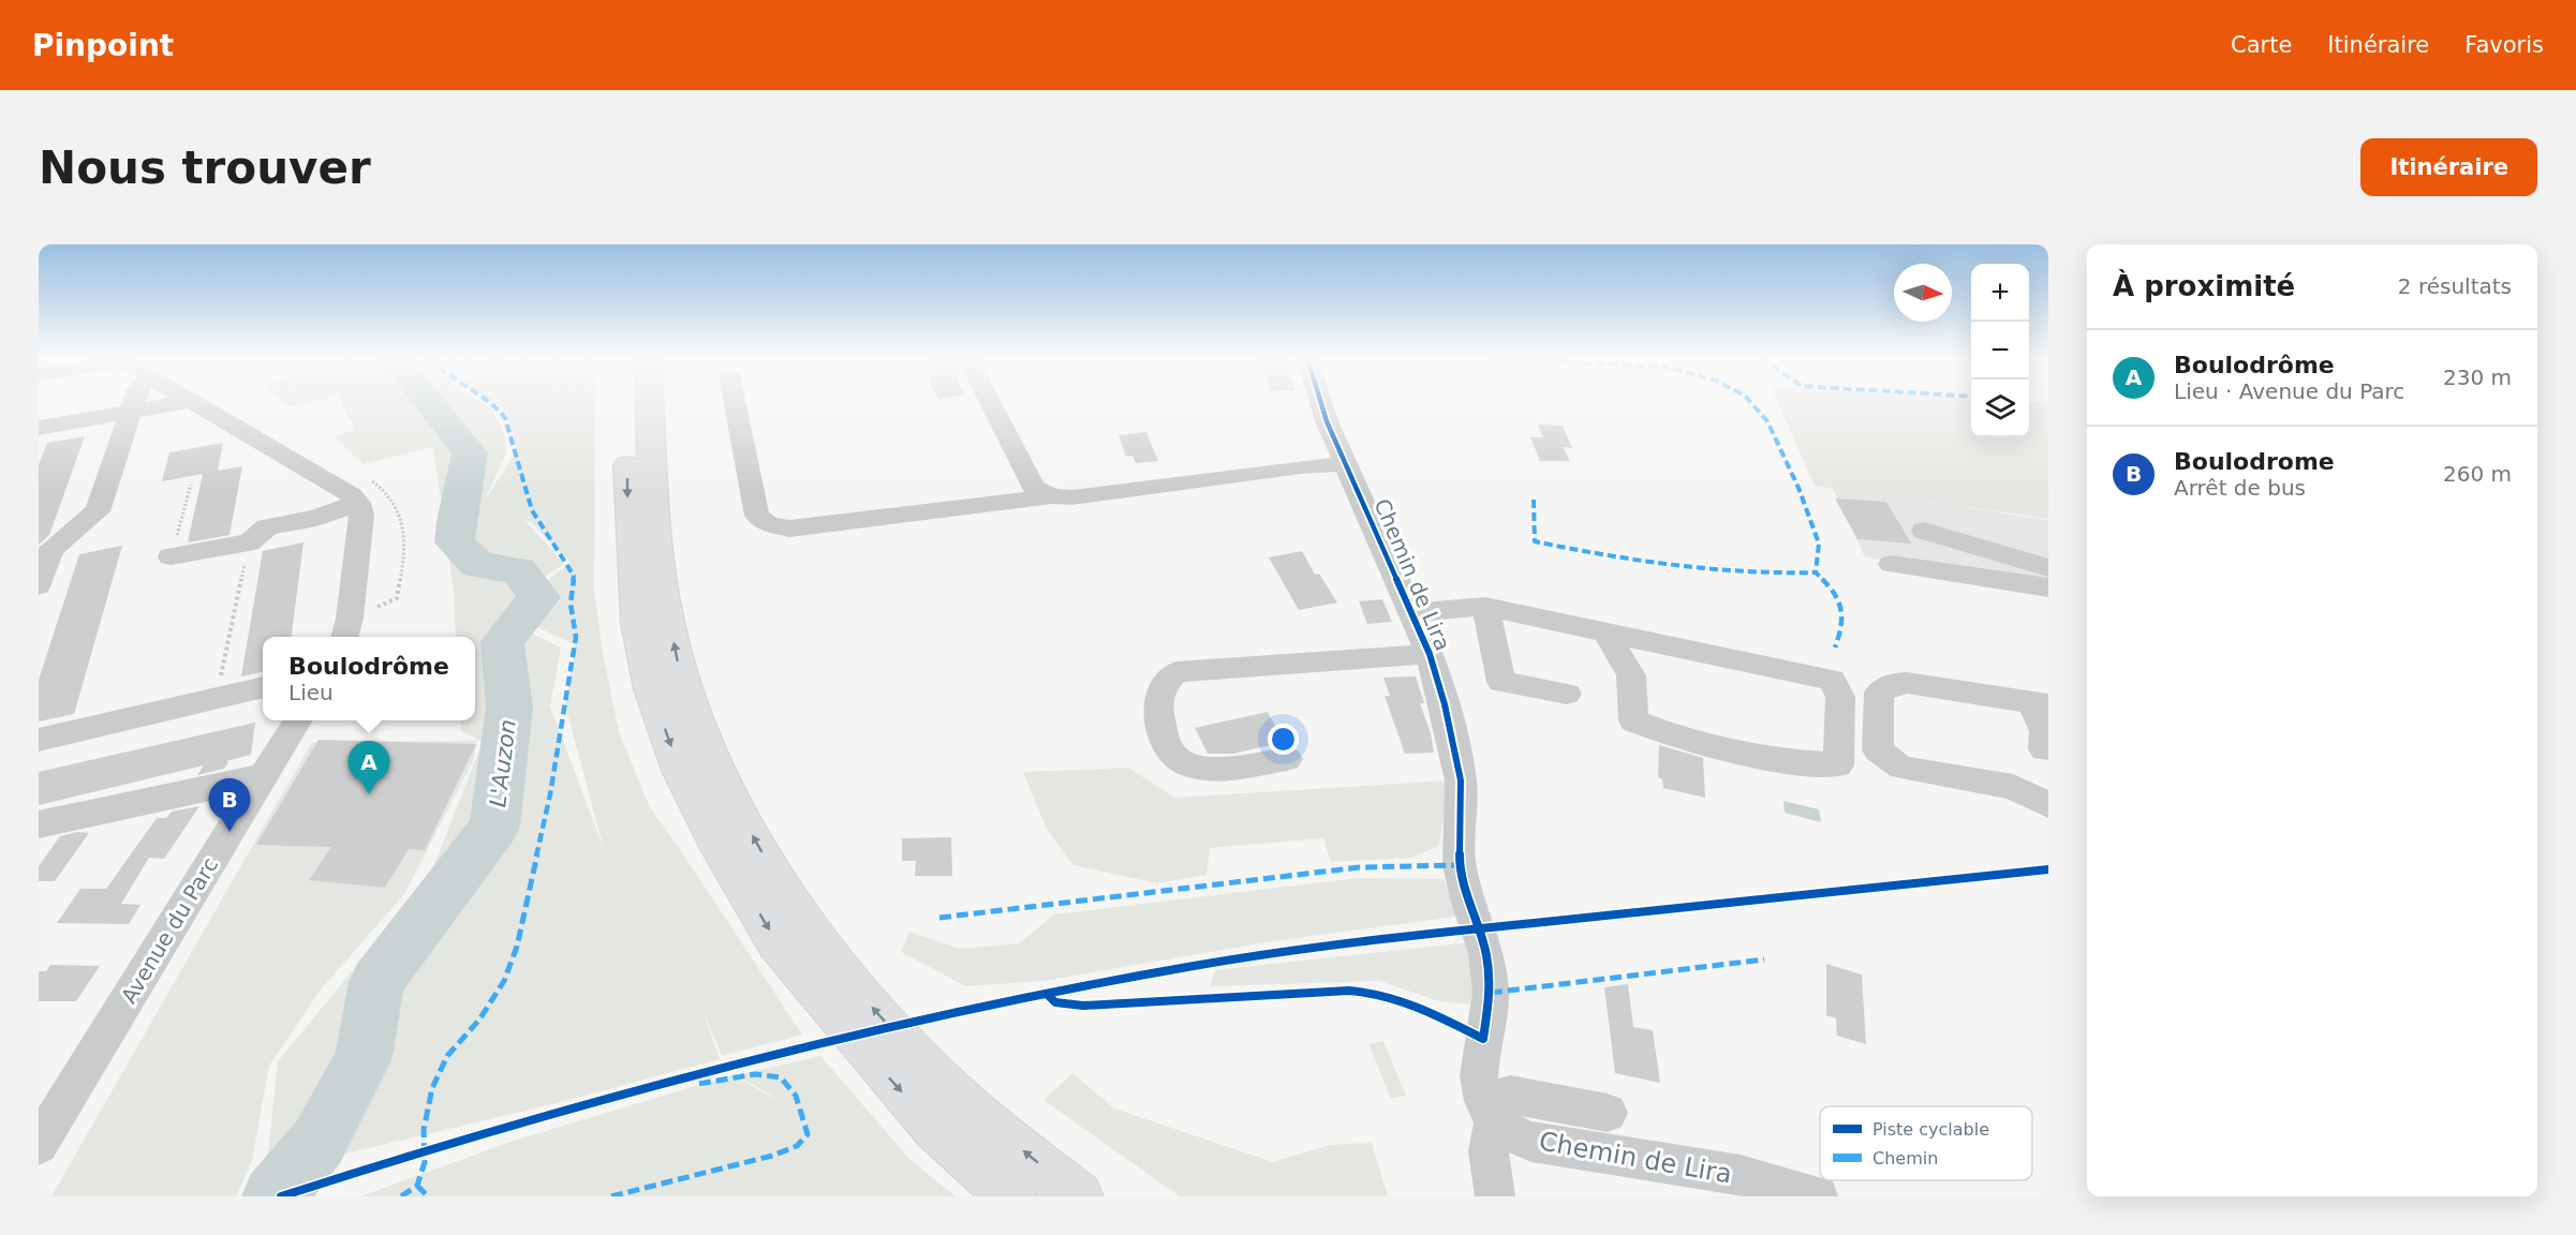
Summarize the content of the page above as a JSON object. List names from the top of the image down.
{
  "streets": {
    "street": ["Chemin de Lira", "Avenue du Parc"]
  },
  "water": ["L'Auzon"],
  "legend": ["Piste cyclable", "Chemin"],
  "north": "right",
  "page": {
    "header": "Pinpoint",
    "nav": ["Carte", "Itinéraire", "Favoris"],
    "buttons": "Itinéraire",
    "title": "Nous trouver",
    "heading": ["À proximité", "2 résultats"],
    "map_buttons": ["+", "−"],
    "list": [
      {
        "mark": "A",
        "name": "Boulodrôme",
        "note": "Lieu · Avenue du Parc",
        "value": "230 m"
      },
      {
        "mark": "B",
        "name": "Boulodrome",
        "note": "Arrêt de bus",
        "value": "260 m"
      }
    ],
    "popup": ["Boulodrôme", "Lieu"],
    "pins": ["A", "B"]
  }
}
